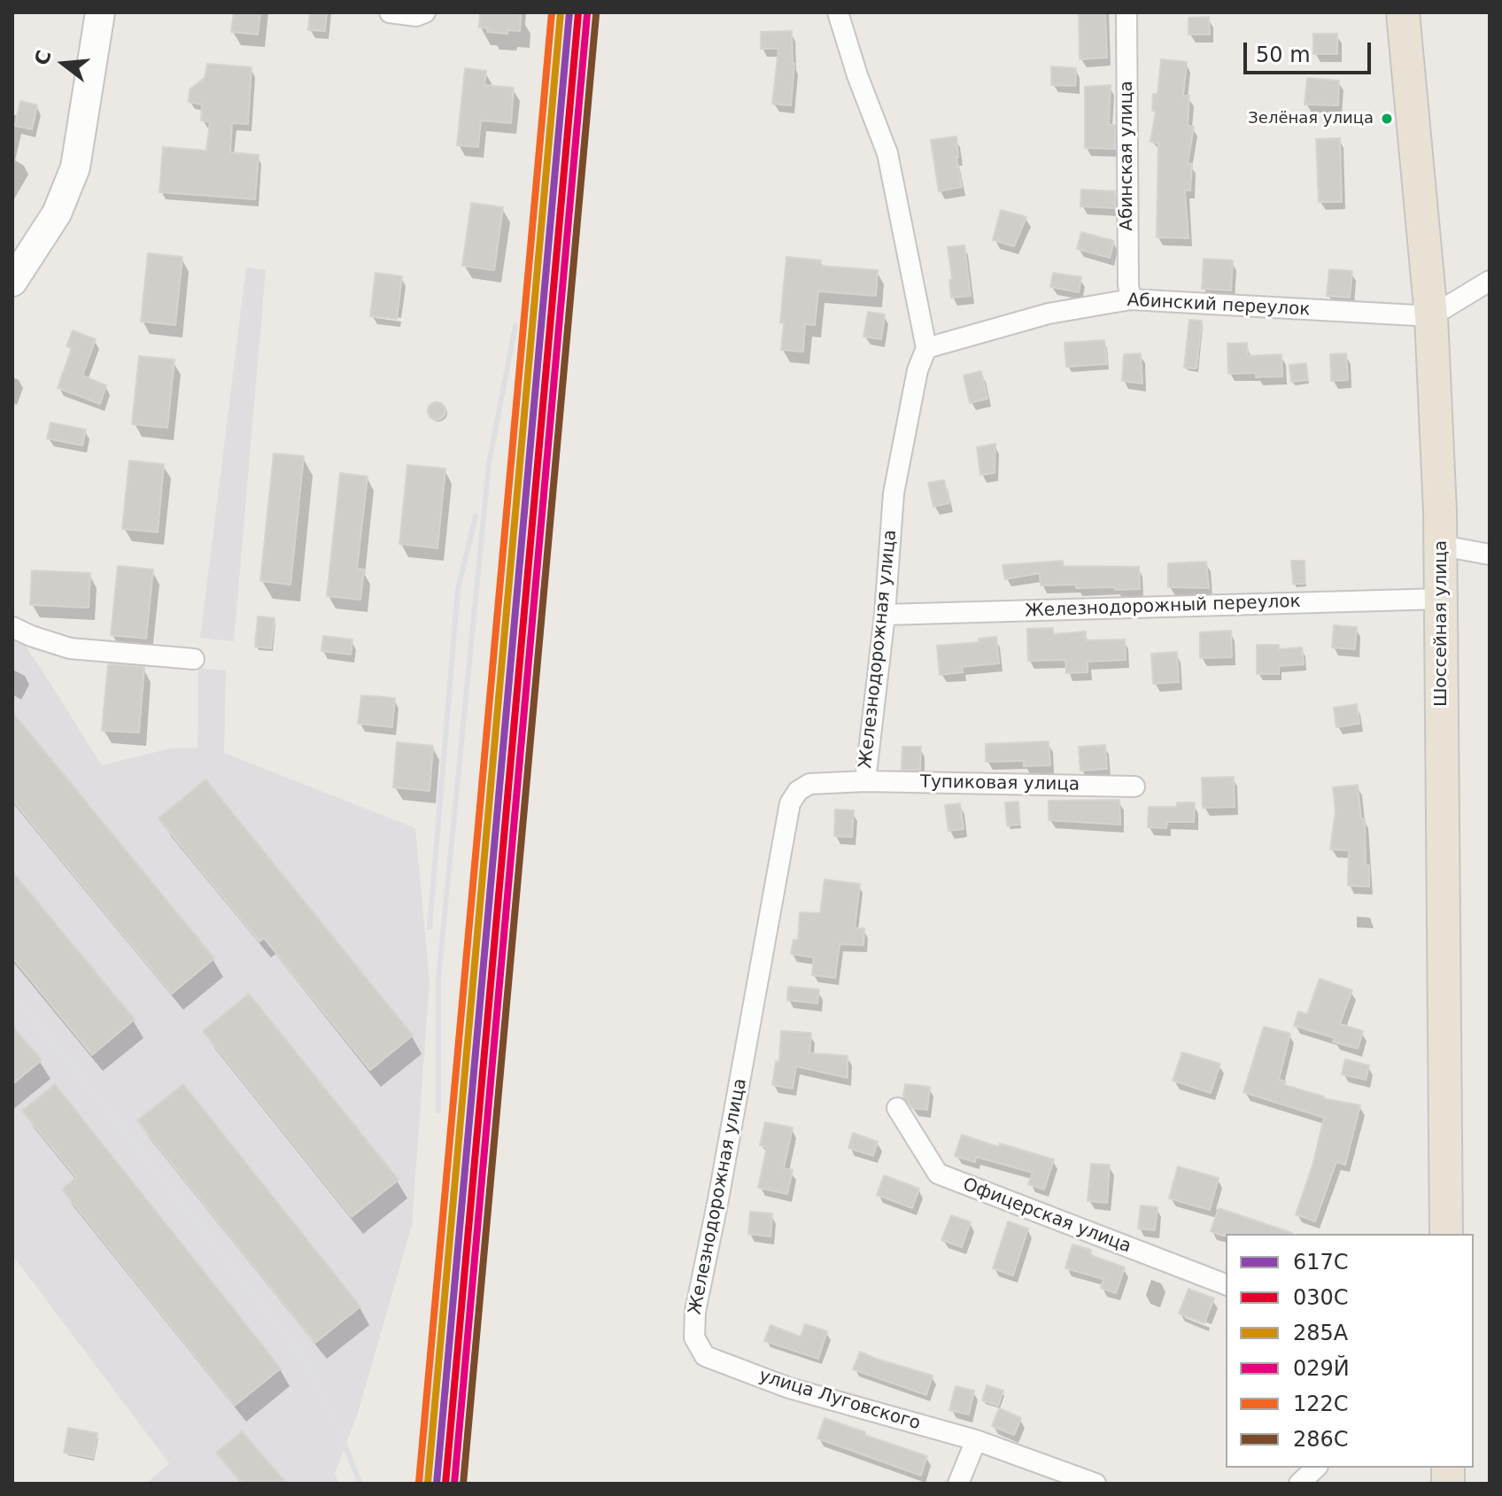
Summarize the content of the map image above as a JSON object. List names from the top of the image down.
{
  "streets": {
    "highway": ["Шоссейная улица"],
    "street": [
      "Абинская улица",
      "Абинский переулок",
      "Железнодорожный переулок",
      "Железнодорожная улица",
      "Тупиковая улица",
      "Офицерская улица",
      "улица Луговского"
    ]
  },
  "crossings": [
    ["Абинская улица", "Абинский переулок"],
    ["Абинский переулок", "Шоссейная улица"],
    ["Абинский переулок", "Железнодорожная улица"],
    ["Железнодорожный переулок", "Шоссейная улица"],
    ["Железнодорожный переулок", "Железнодорожная улица"],
    ["Железнодорожная улица", "Тупиковая улица"],
    ["Железнодорожная улица", "улица Луговского"]
  ],
  "places": ["Зелёная улица"],
  "lines": [
    "transit line 617C",
    "transit line 285А",
    "transit line 122С",
    "transit line 030C",
    "transit line 029Й",
    "transit line 286С"
  ],
  "legend": [
    "617C",
    "030C",
    "285А",
    "029Й",
    "122С",
    "286С"
  ],
  "scale_bar": "50 m",
  "north": "left"
}
